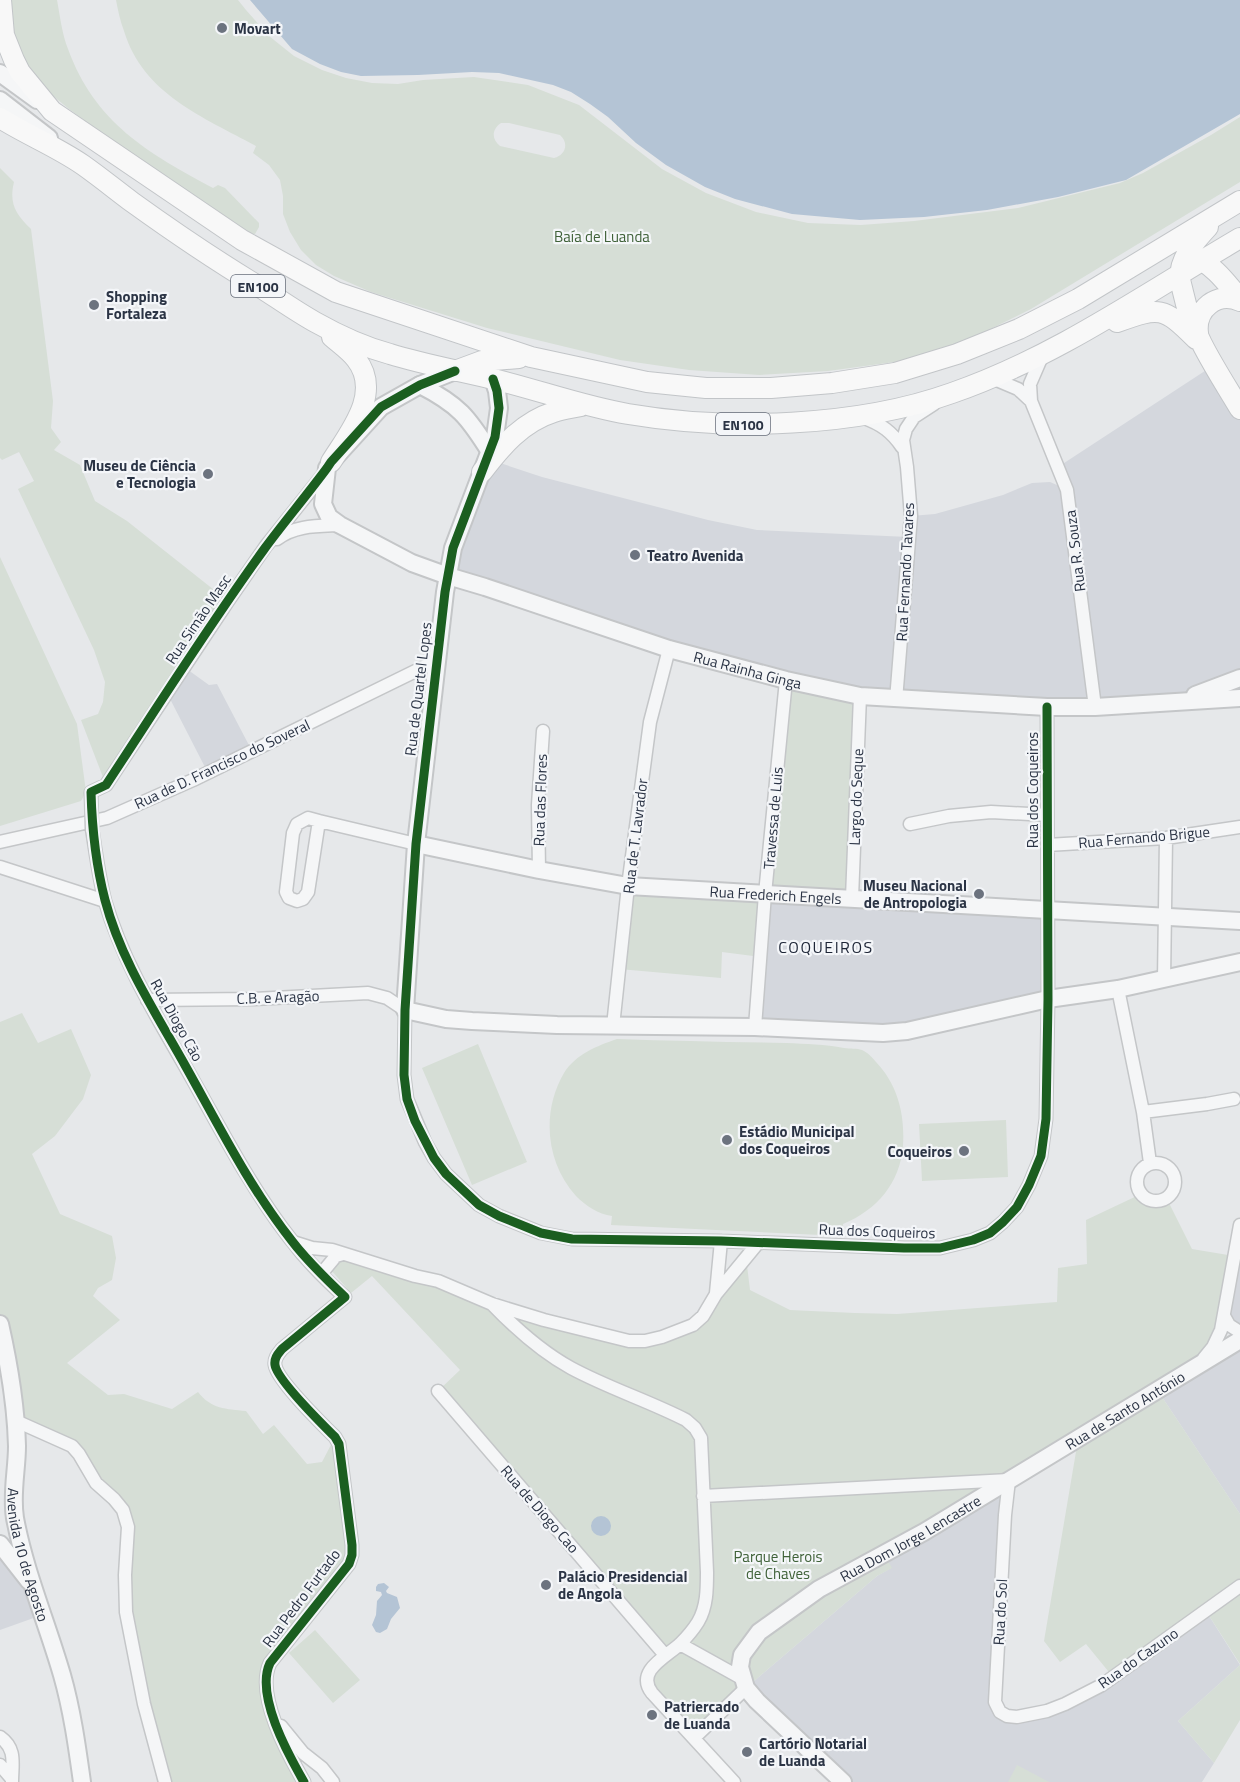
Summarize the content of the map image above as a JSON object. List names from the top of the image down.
{
  "streets": {
    "main road": ["EN100"],
    "street": [
      "Rua R. Souza",
      "Rua Fernando Tavares",
      "Rua Simão Masc",
      "Rua Rainha Ginga",
      "Rua de Quartel Lopes",
      "Rua de D. Francisco do Soveral",
      "Rua dos Coqueiros",
      "Largo do Seque",
      "Rua das Flores",
      "Travessa de Luis",
      "Rua de T. Lavrador",
      "Rua Fernando Brigue",
      "Rua Frederich Engels",
      "C.B. e Aragão",
      "Rua Diogo Cão",
      "Rua de Santo António",
      "Rua de Diogo Cao",
      "Rua Dom Jorge Lencastre",
      "Avenida 10 de Agosto",
      "Rua Pedro Furtado",
      "Rua do Sol",
      "Rua do Cazuno"
    ]
  },
  "crossings": [
    ["EN100", "Rua de Quartel Lopes"],
    ["Rua R. Souza", "Rua Rainha Ginga"],
    ["Rua Fernando Tavares", "Rua Rainha Ginga"],
    ["Rua Simão Masc", "Rua Rainha Ginga"],
    ["Rua Simão Masc", "Rua de Quartel Lopes"],
    ["Rua Simão Masc", "Rua Diogo Cão"],
    ["Rua Rainha Ginga", "Rua de Quartel Lopes"],
    ["Rua Rainha Ginga", "Rua dos Coqueiros"],
    ["Rua Rainha Ginga", "Largo do Seque"],
    ["Rua Rainha Ginga", "Travessa de Luis"],
    ["Rua Rainha Ginga", "Rua de T. Lavrador"],
    ["Rua de Quartel Lopes", "Rua de D. Francisco do Soveral"],
    ["Rua de Quartel Lopes", "Rua dos Coqueiros"],
    ["Rua de Quartel Lopes", "Rua Frederich Engels"],
    ["Rua de Quartel Lopes", "C.B. e Aragão"],
    ["Rua dos Coqueiros", "Rua Fernando Brigue"],
    ["Rua dos Coqueiros", "Rua Frederich Engels"],
    ["Rua dos Coqueiros", "C.B. e Aragão"],
    ["Largo do Seque", "Rua Frederich Engels"],
    ["Rua das Flores", "Rua Frederich Engels"],
    ["Travessa de Luis", "Rua Frederich Engels"],
    ["Rua de T. Lavrador", "Rua Frederich Engels"],
    ["C.B. e Aragão", "Rua Diogo Cão"],
    ["Rua de Santo António", "Rua Dom Jorge Lencastre"],
    ["Rua de Santo António", "Rua do Sol"],
    ["Rua Dom Jorge Lencastre", "Rua do Sol"],
    ["Rua do Sol", "Rua do Cazuno"]
  ],
  "districts": ["COQUEIROS"],
  "parks": ["Baía de Luanda", "Parque Herois de Chaves"],
  "places": [
    "Movart",
    "Shopping Fortaleza",
    "Museu de Ciência e Tecnologia",
    "Teatro Avenida",
    "Museu Nacional de Antropologia",
    "Estádio Municipal dos Coqueiros",
    "Coqueiros",
    "Palácio Presidencial de Angola",
    "Patriercado de Luanda",
    "Cartório Notarial de Luanda"
  ]
}
